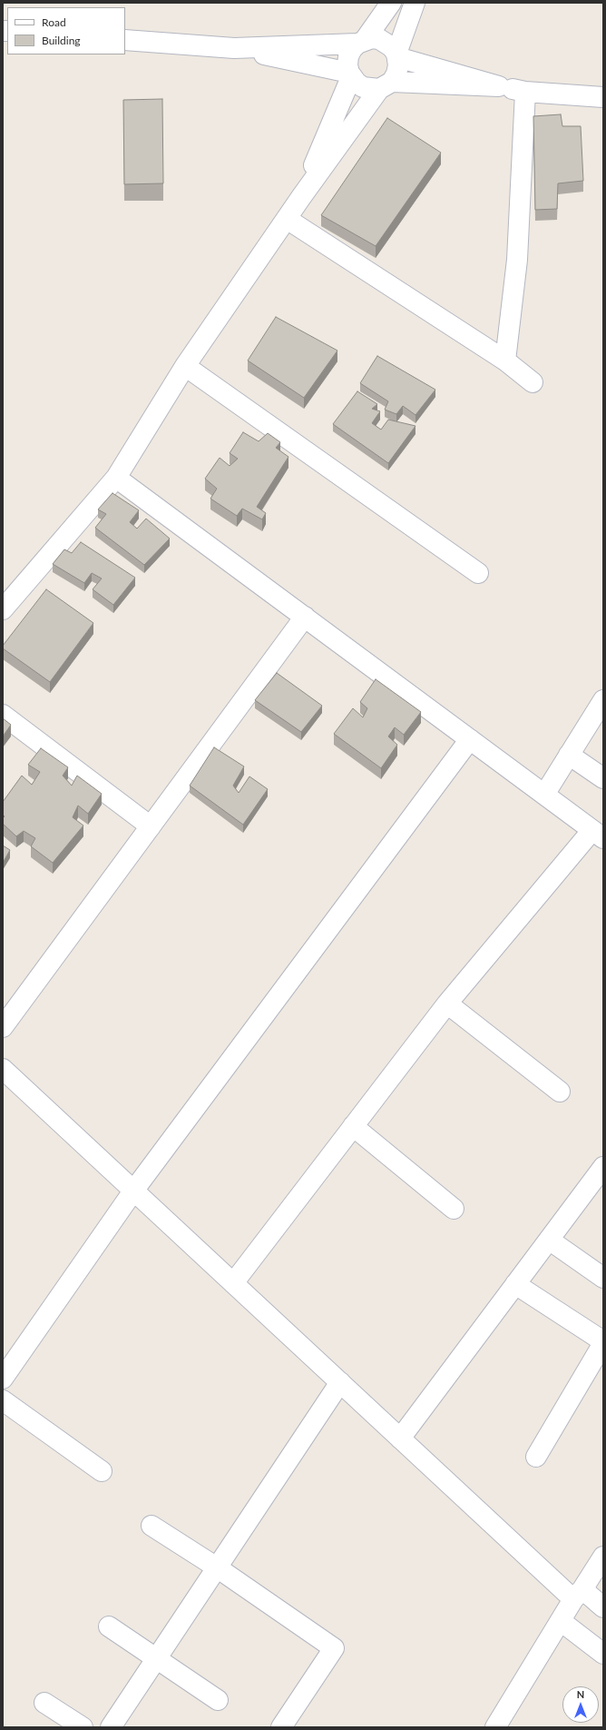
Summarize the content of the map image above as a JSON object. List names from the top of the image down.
{
  "legend": ["Road", "Building"],
  "north": "top"
}
